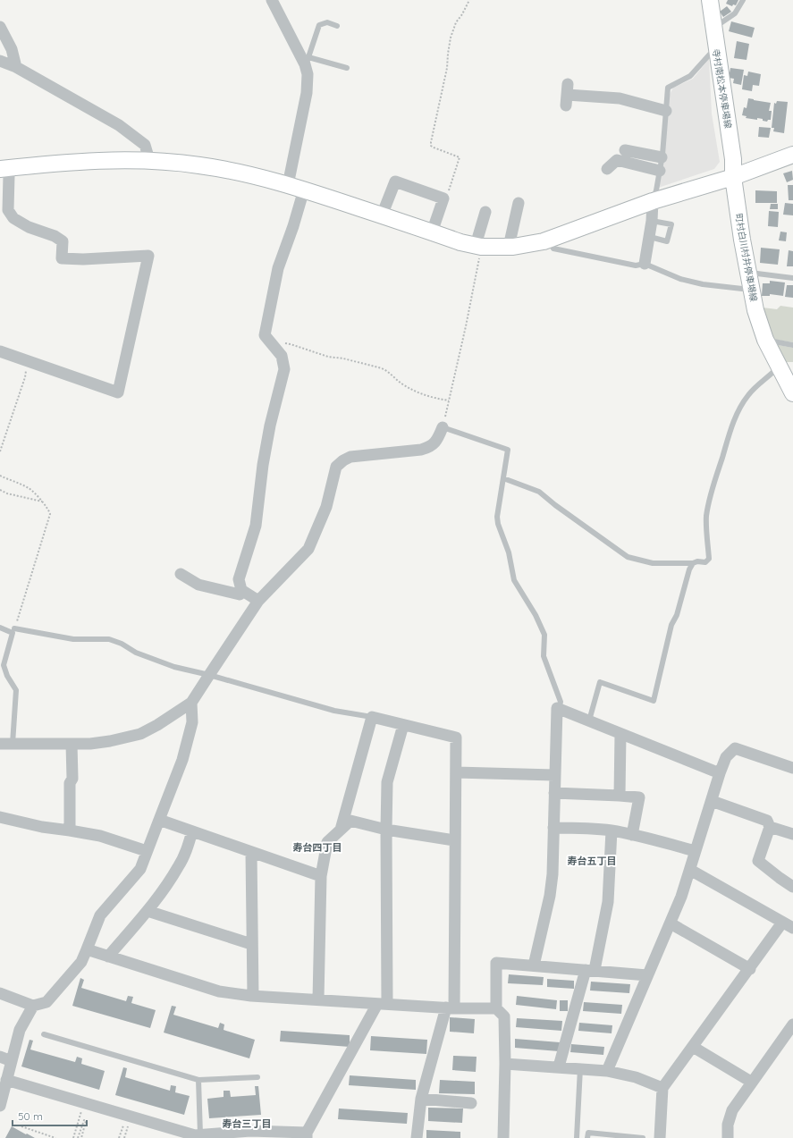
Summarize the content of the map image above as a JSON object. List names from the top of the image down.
{
  "streets": {
    "street": ["寺村南松本停車場線", "町村白川村井停車場線"]
  },
  "crossings": [
    ["寺村南松本停車場線", "町村白川村井停車場線"]
  ],
  "districts": ["寿台四丁目", "寿台五丁目", "寿台三丁目"],
  "scale_bar": "50 m"
}
